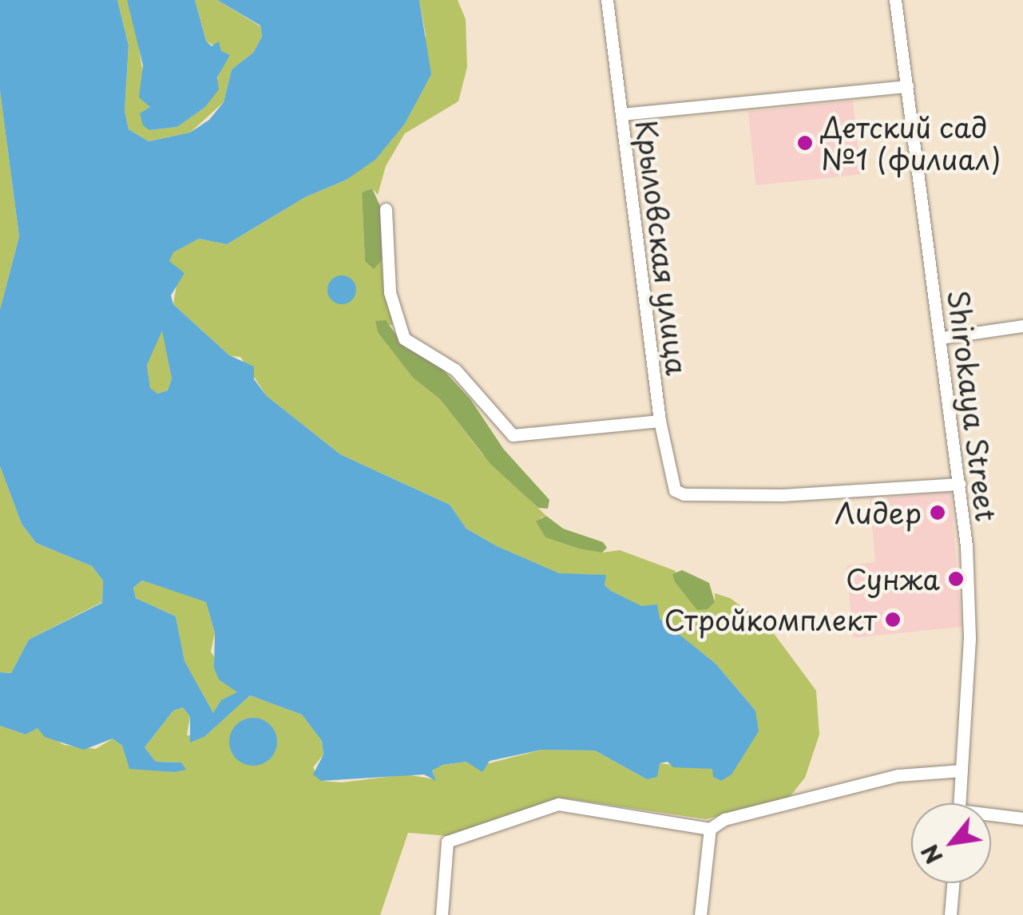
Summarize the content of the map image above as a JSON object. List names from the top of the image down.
{
  "streets": {
    "street": ["Крыловская улица", "Shirokaya Street"]
  },
  "crossings": [
    ["Крыловская улица", "Shirokaya Street"]
  ],
  "places": [
    "Детский сад №1 (филиал)",
    "Лидер",
    "Сунжа",
    "Стройкомплект"
  ],
  "north": "bottom left"
}
